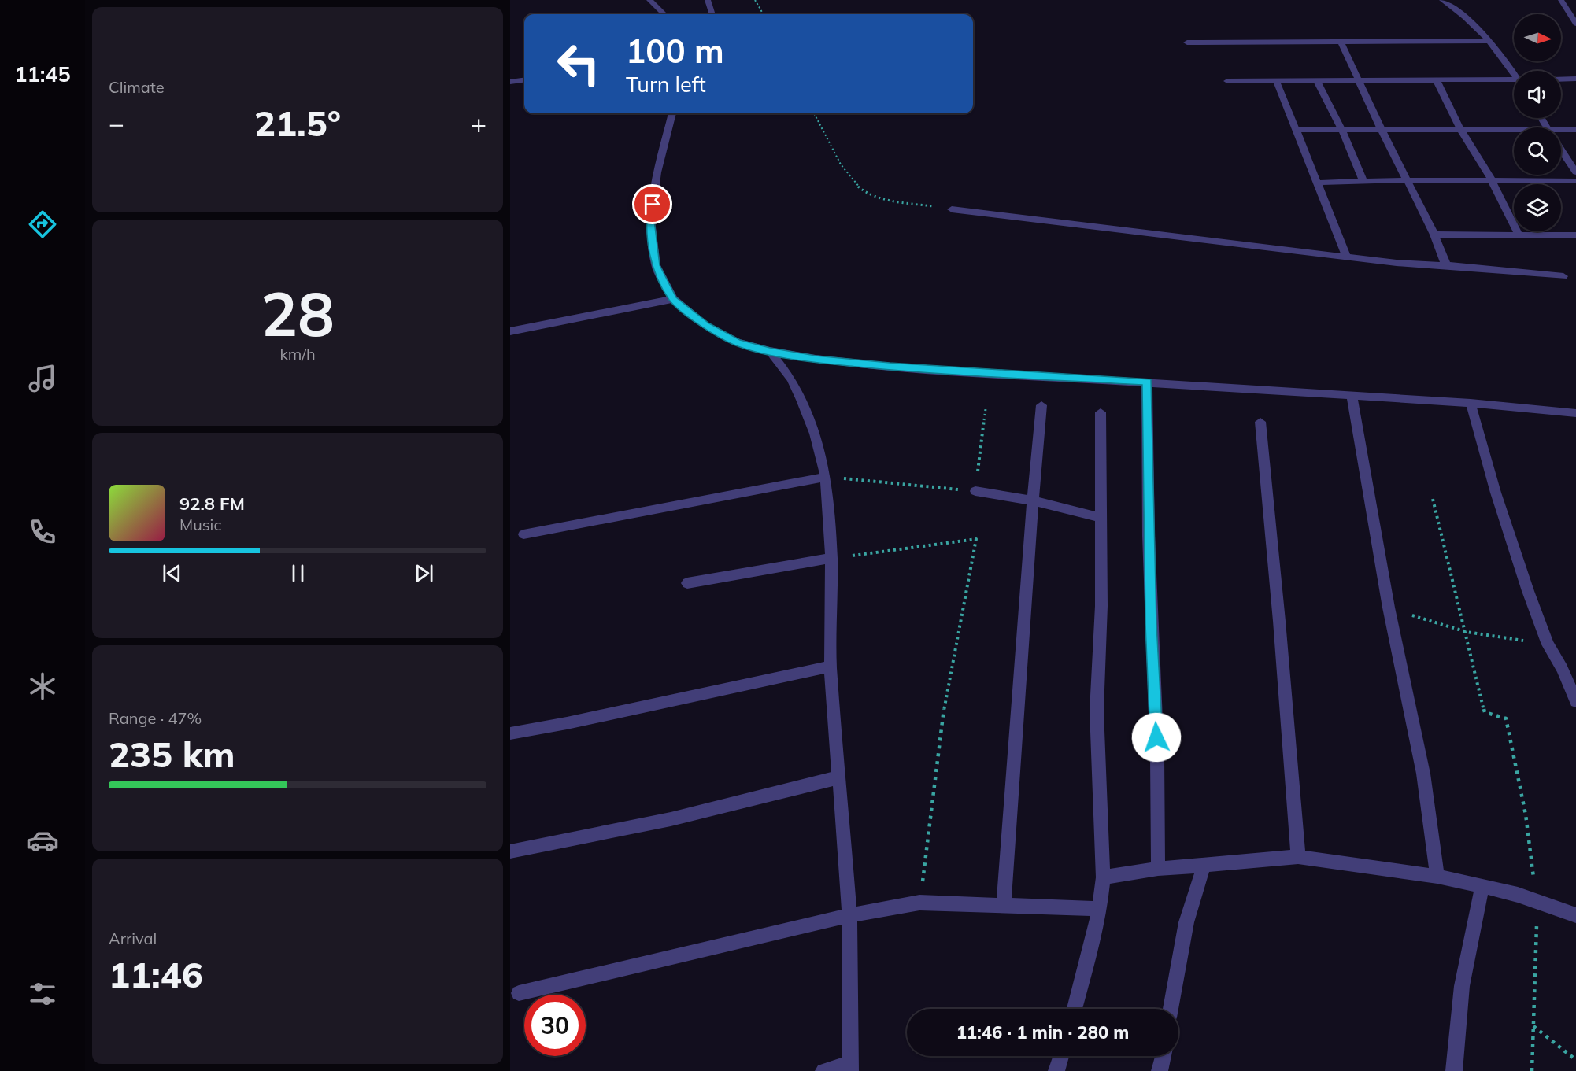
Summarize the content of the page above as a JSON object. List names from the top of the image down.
{
  "north": "right",
  "page": {
    "tabs": "11:45",
    "tile": [
      "Climate",
      ["28", "km/h"],
      ["Range · 47%", "235 km"],
      ["Arrival", "11:46"]
    ],
    "turn": ["100 m", "Turn left"],
    "heat": ["−", "21.5°", "+"],
    "song": ["92.8 FM", "Music"],
    "limit": "30",
    "trip": "11:46 · 1 min · 280 m"
  }
}
